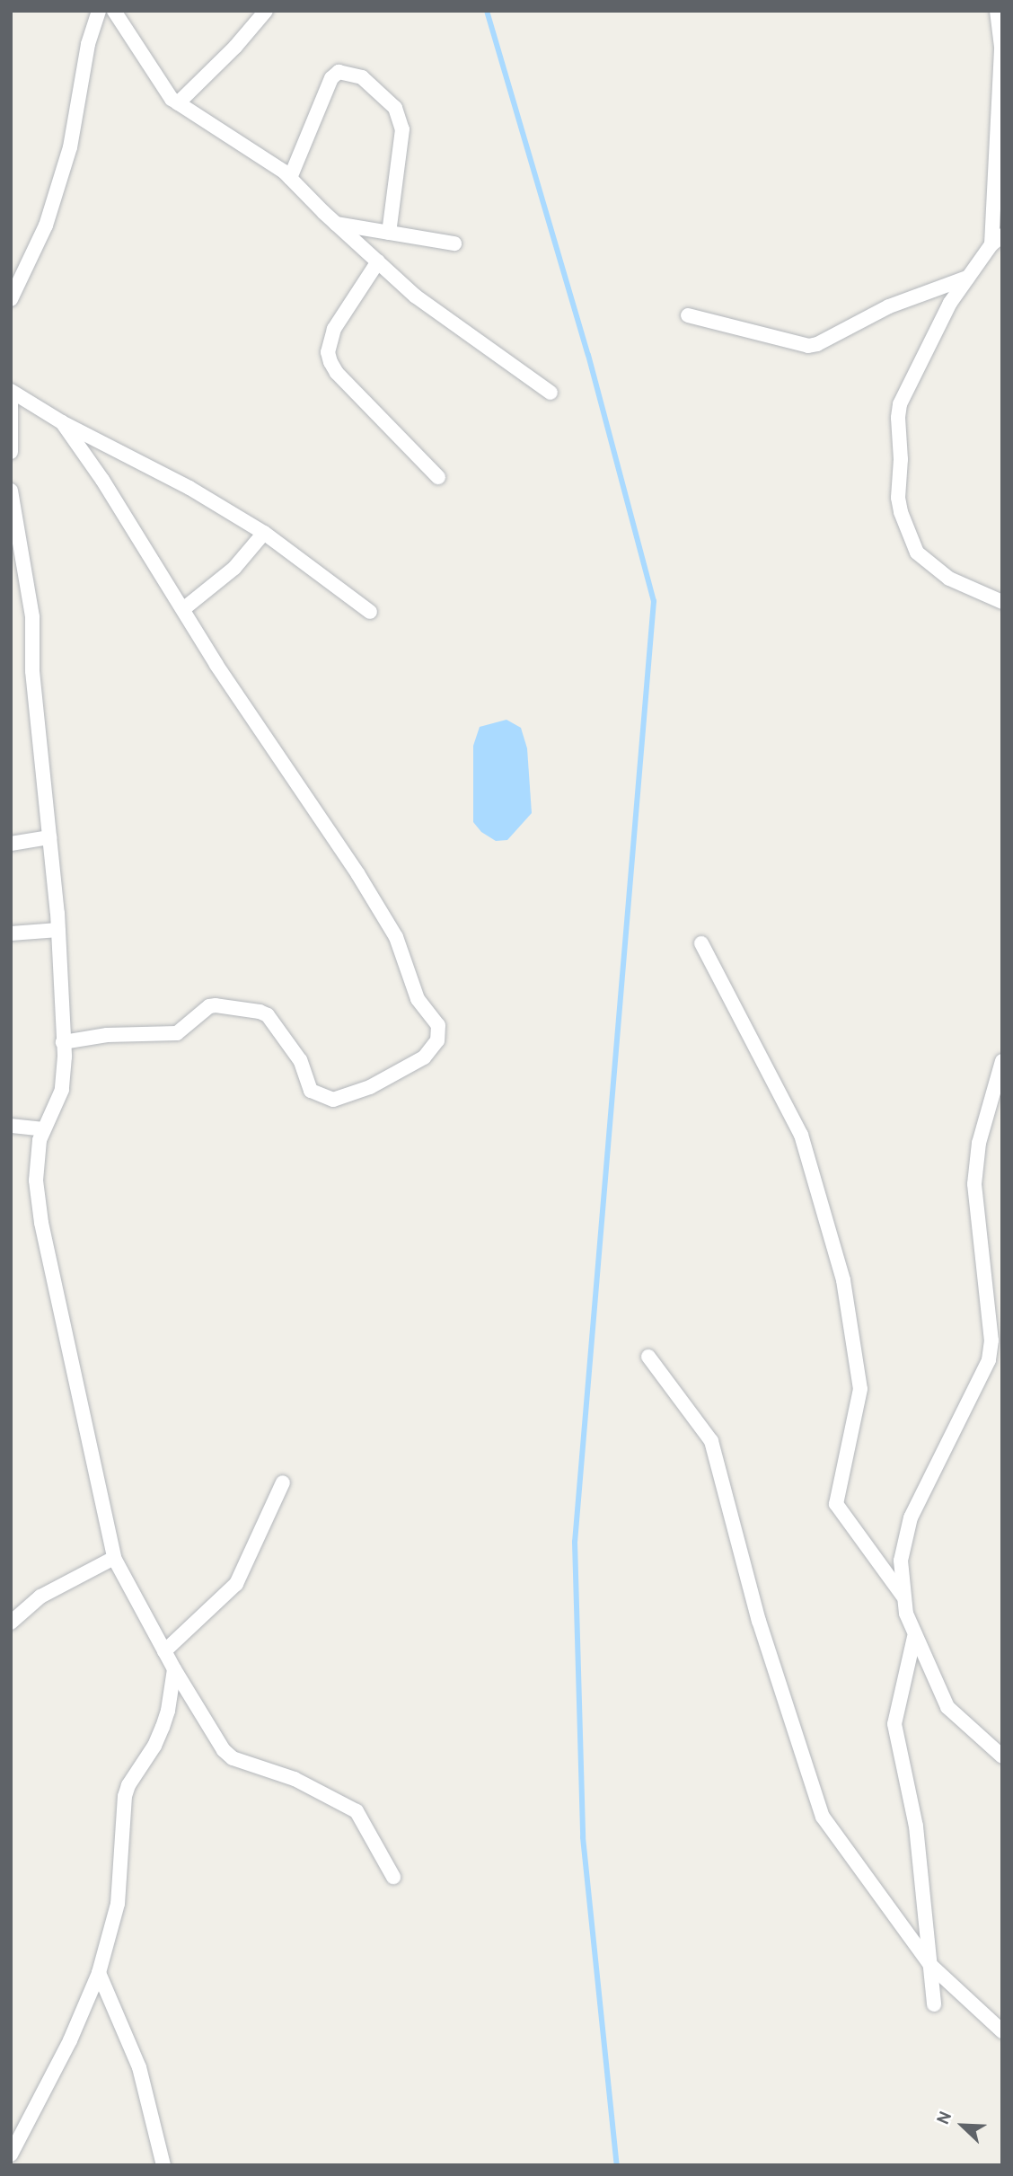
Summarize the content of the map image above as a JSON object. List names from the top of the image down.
{
  "north": "top left"
}
